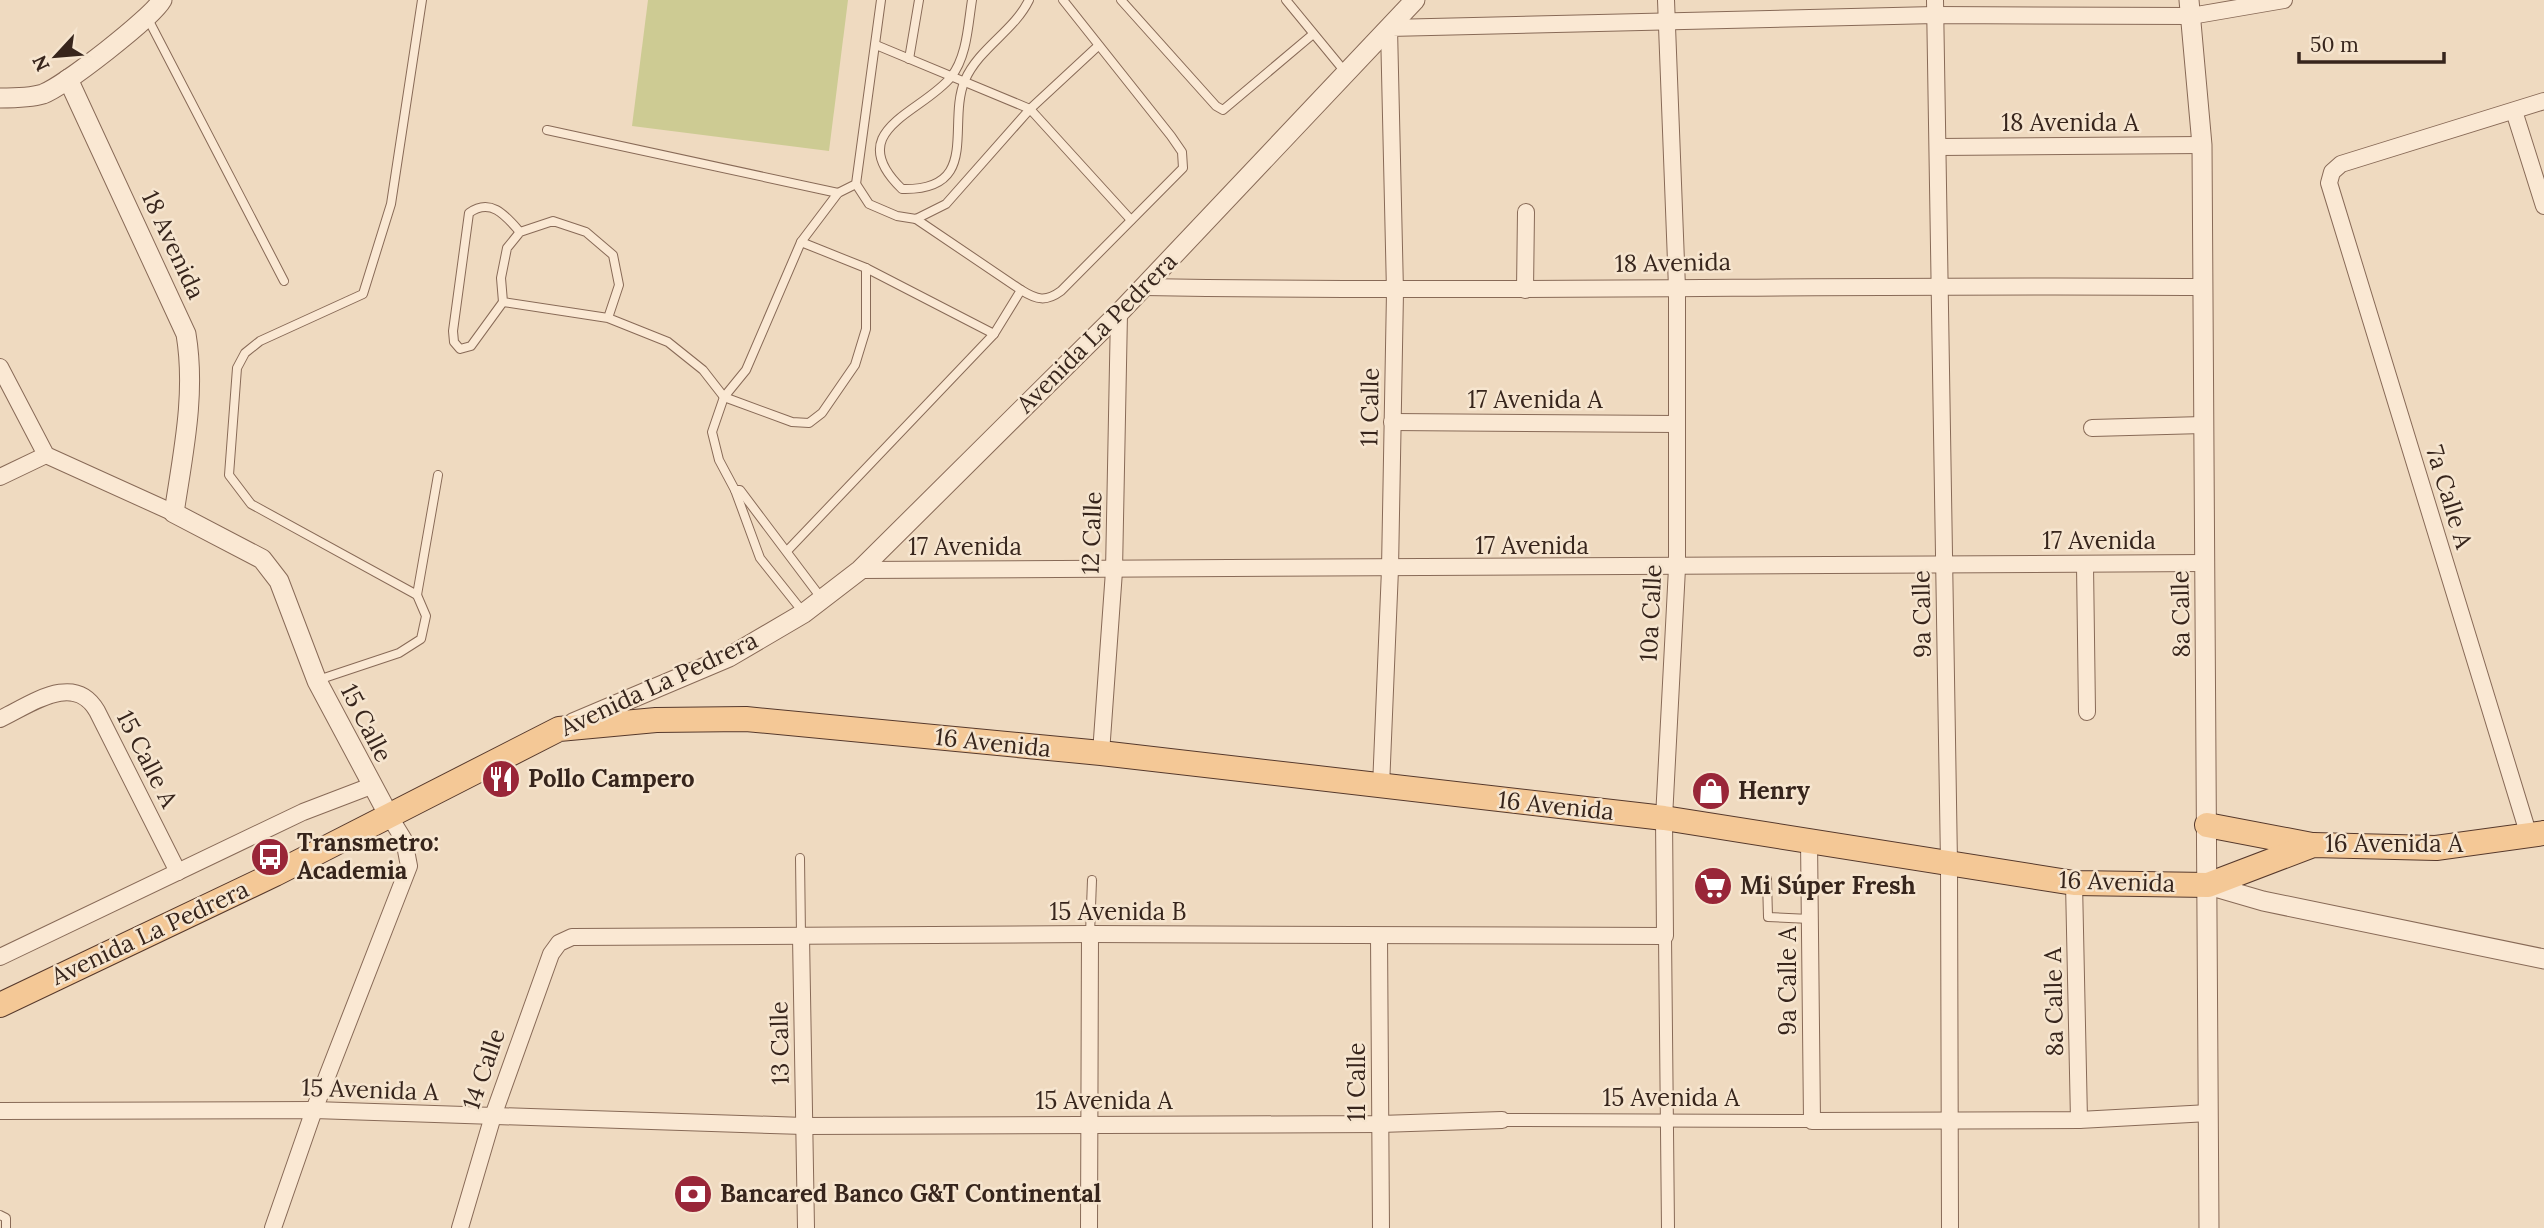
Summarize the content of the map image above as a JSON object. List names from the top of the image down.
{
  "streets": {
    "main road": ["Avenida La Pedrera", "16 Avenida", "16 Avenida A"],
    "street": [
      "18 Avenida A",
      "18 Avenida",
      "17 Avenida A",
      "11 Calle",
      "7a Calle A",
      "12 Calle",
      "17 Avenida",
      "10a Calle",
      "9a Calle",
      "8a Calle",
      "15 Calle",
      "15 Calle A",
      "15 Avenida B",
      "9a Calle A",
      "8a Calle A",
      "13 Calle",
      "14 Calle",
      "15 Avenida A"
    ]
  },
  "crossings": [
    ["18 Avenida A", "9a Calle"],
    ["18 Avenida A", "8a Calle"],
    ["18 Avenida", "Avenida La Pedrera"],
    ["18 Avenida", "11 Calle"],
    ["18 Avenida", "10a Calle"],
    ["18 Avenida", "9a Calle"],
    ["18 Avenida", "8a Calle"],
    ["18 Avenida", "15 Calle"],
    ["Avenida La Pedrera", "11 Calle"],
    ["Avenida La Pedrera", "12 Calle"],
    ["Avenida La Pedrera", "17 Avenida"],
    ["Avenida La Pedrera", "15 Calle"],
    ["Avenida La Pedrera", "16 Avenida"],
    ["Avenida La Pedrera", "15 Calle A"],
    ["17 Avenida A", "11 Calle"],
    ["17 Avenida A", "10a Calle"],
    ["11 Calle", "17 Avenida"],
    ["11 Calle", "16 Avenida"],
    ["11 Calle", "15 Avenida B"],
    ["11 Calle", "15 Avenida A"],
    ["7a Calle A", "16 Avenida A"],
    ["12 Calle", "17 Avenida"],
    ["12 Calle", "16 Avenida"],
    ["17 Avenida", "10a Calle"],
    ["17 Avenida", "9a Calle"],
    ["17 Avenida", "8a Calle"],
    ["10a Calle", "16 Avenida"],
    ["10a Calle", "15 Avenida B"],
    ["10a Calle", "15 Avenida A"],
    ["9a Calle", "16 Avenida"],
    ["9a Calle", "15 Avenida A"],
    ["8a Calle", "16 Avenida"],
    ["8a Calle", "16 Avenida A"],
    ["8a Calle", "15 Avenida A"],
    ["15 Calle", "15 Avenida A"],
    ["16 Avenida", "16 Avenida A"],
    ["16 Avenida", "9a Calle A"],
    ["16 Avenida", "8a Calle A"],
    ["15 Avenida B", "13 Calle"],
    ["15 Avenida B", "14 Calle"],
    ["9a Calle A", "15 Avenida A"],
    ["8a Calle A", "15 Avenida A"],
    ["13 Calle", "15 Avenida A"],
    ["14 Calle", "15 Avenida A"]
  ],
  "places": {
    "restaurant": ["Pollo Campero"],
    "shop": ["Henry"],
    "bus stop": ["Transmetro: Academia"],
    "supermarket": ["Mi Súper Fresh"],
    "bank": ["Bancared Banco G&T Continental"]
  },
  "scale_bar": "50 m",
  "north": "bottom left"
}
